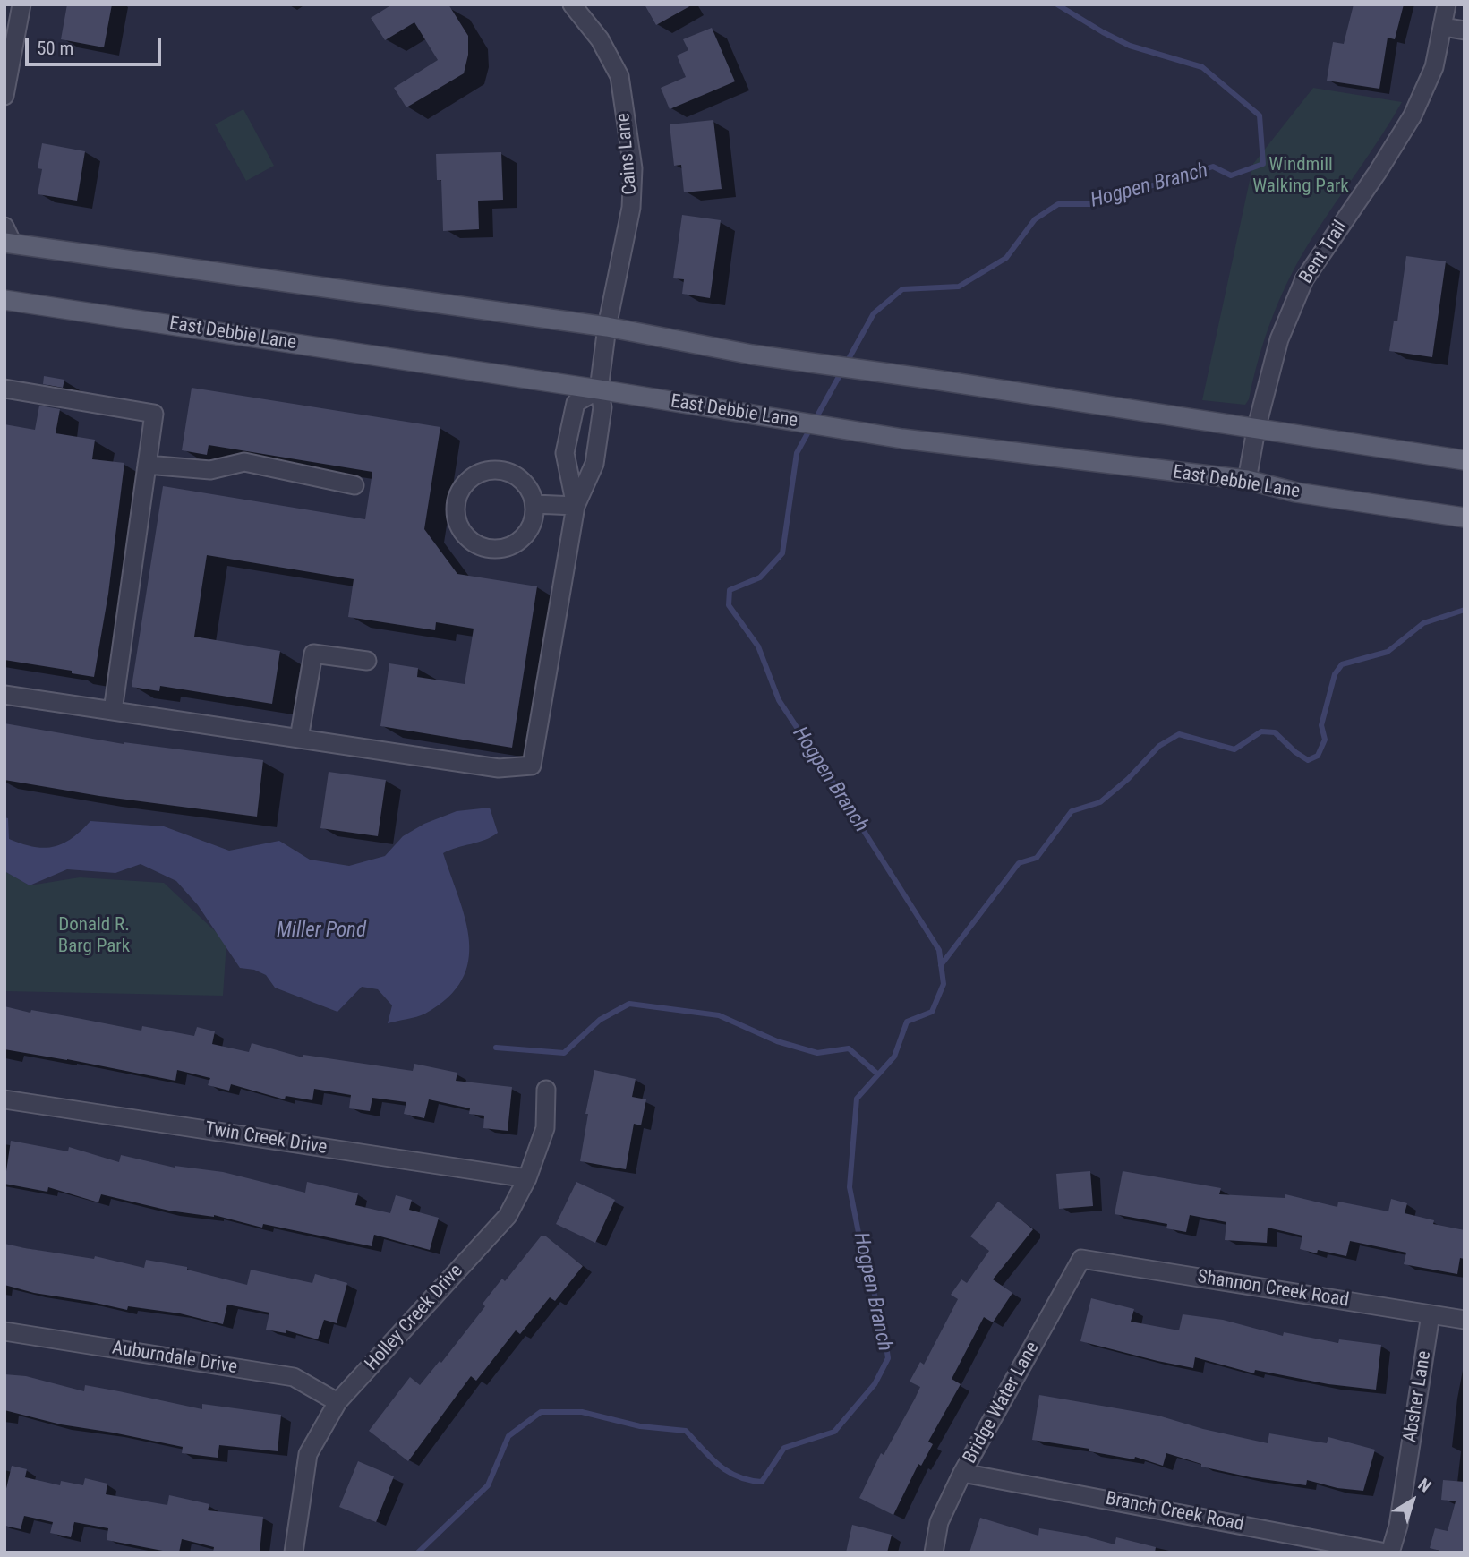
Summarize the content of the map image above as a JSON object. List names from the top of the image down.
{
  "streets": {
    "main road": ["East Debbie Lane"],
    "street": [
      "Cains Lane",
      "Bent Trail",
      "Twin Creek Drive",
      "Shannon Creek Road",
      "Holley Creek Drive",
      "Auburndale Drive",
      "Absher Lane",
      "Bridge Water Lane",
      "Branch Creek Road"
    ]
  },
  "crossings": [
    ["Cains Lane", "East Debbie Lane"],
    ["Bent Trail", "East Debbie Lane"],
    ["Twin Creek Drive", "Holley Creek Drive"],
    ["Shannon Creek Road", "Absher Lane"],
    ["Shannon Creek Road", "Bridge Water Lane"],
    ["Holley Creek Drive", "Auburndale Drive"],
    ["Absher Lane", "Branch Creek Road"],
    ["Bridge Water Lane", "Branch Creek Road"]
  ],
  "water": ["Hogpen Branch", "Miller Pond"],
  "parks": ["Windmill Walking Park", "Donald R. Barg Park"],
  "scale_bar": "50 m",
  "north": "top right"
}
